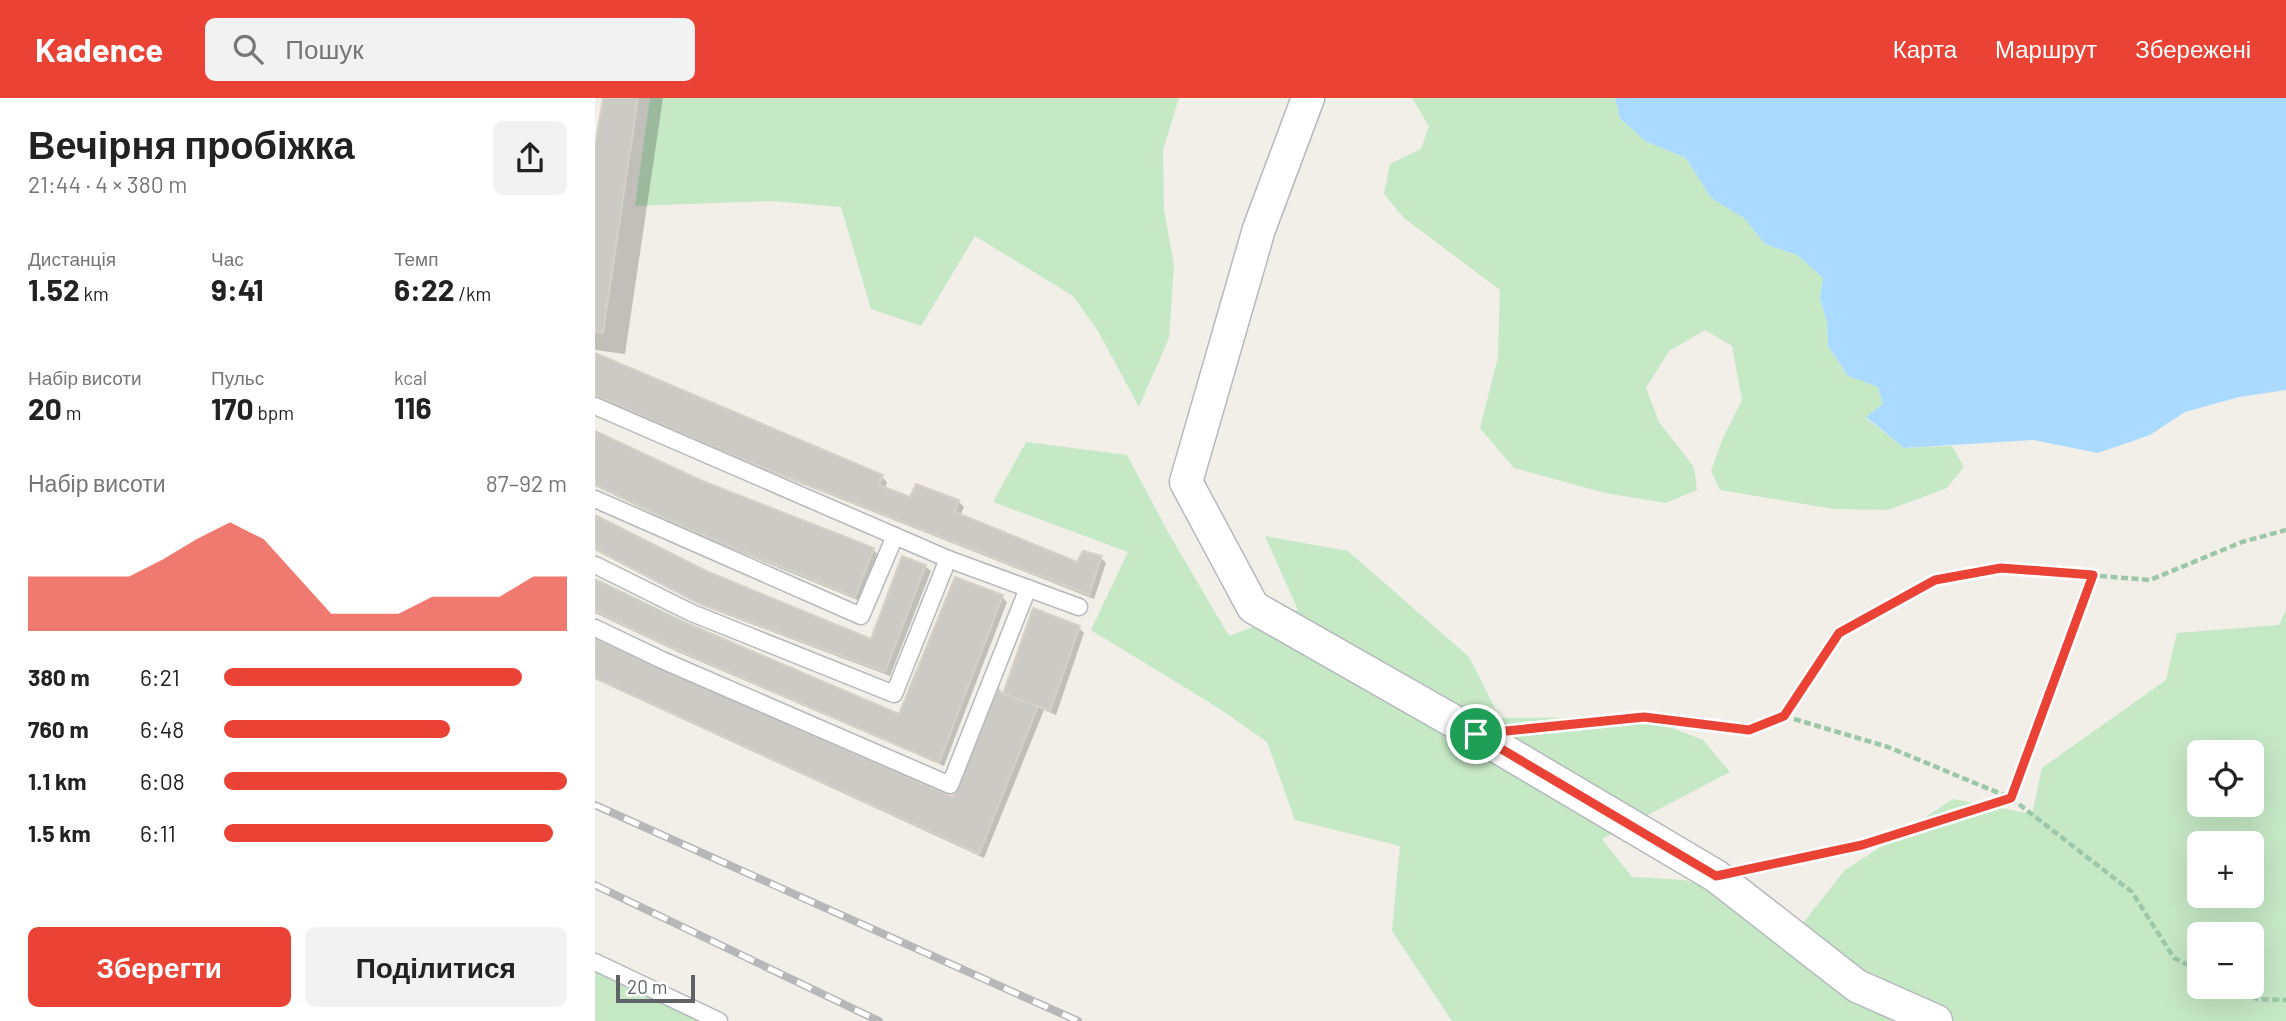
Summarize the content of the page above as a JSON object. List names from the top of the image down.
{
  "scale_bar": "20 m",
  "page": {
    "header": "Kadence",
    "search": "Пошук",
    "nav": ["Карта", "Маршрут", "Збережені"],
    "heading": ["Вечірня пробіжка", "21:44 · 4 × 380 m"],
    "stats": [
      ["Дистанція", "1.52 km"],
      ["Час", "9:41"],
      ["Темп", "6:22 /km"],
      ["Набір висоти", "20 m"],
      ["Пульс", "170 bpm"],
      ["kcal", "116"]
    ],
    "chart": ["Набір висоти", "87–92 m"],
    "list": [
      {
        "name": "380 m",
        "note": "6:21"
      },
      {
        "name": "760 m",
        "note": "6:48"
      },
      {
        "name": "1.1 km",
        "note": "6:08"
      },
      {
        "name": "1.5 km",
        "note": "6:11"
      }
    ],
    "map_buttons": ["+", "−"],
    "buttons": ["Зберегти", "Поділитися"],
    "scale": "20 m"
  }
}
